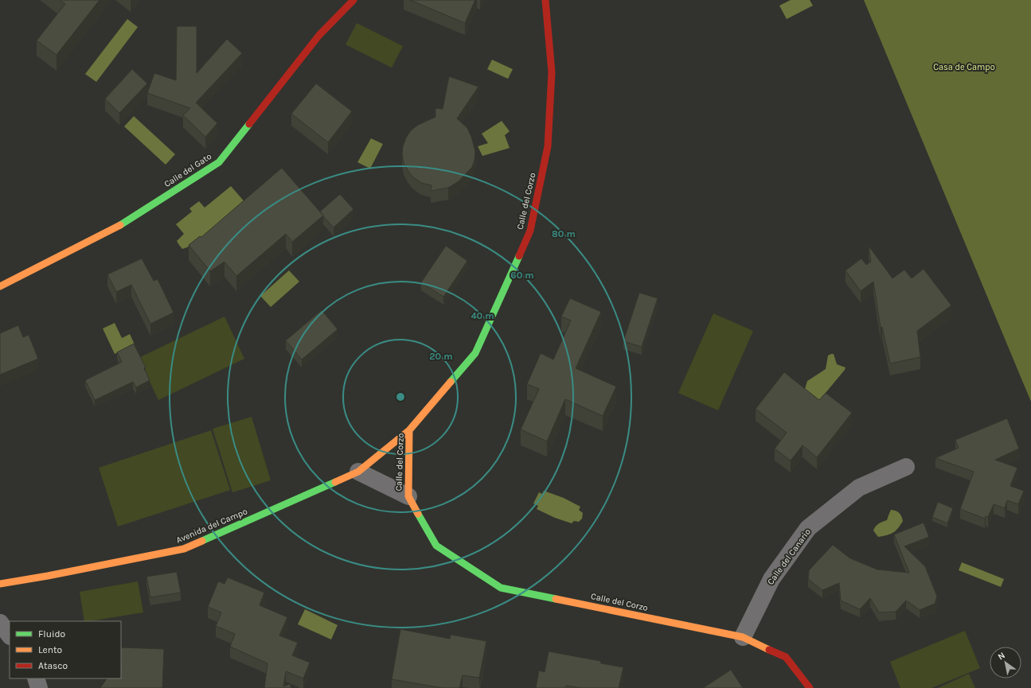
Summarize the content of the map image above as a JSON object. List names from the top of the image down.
{
  "streets": {
    "street": [
      "Calle del Gato",
      "Calle del Corzo",
      "Avenida del Campo",
      "Calle del Canario"
    ]
  },
  "crossings": [
    ["Calle del Corzo", "Avenida del Campo"],
    ["Calle del Corzo", "Calle del Canario"]
  ],
  "parks": ["Casa de Campo"],
  "legend": ["Fluido", "Lento", "Atasco"],
  "north": "top left",
  "rings": [
    "80 m",
    "60 m",
    "40 m",
    "20 m"
  ]
}
